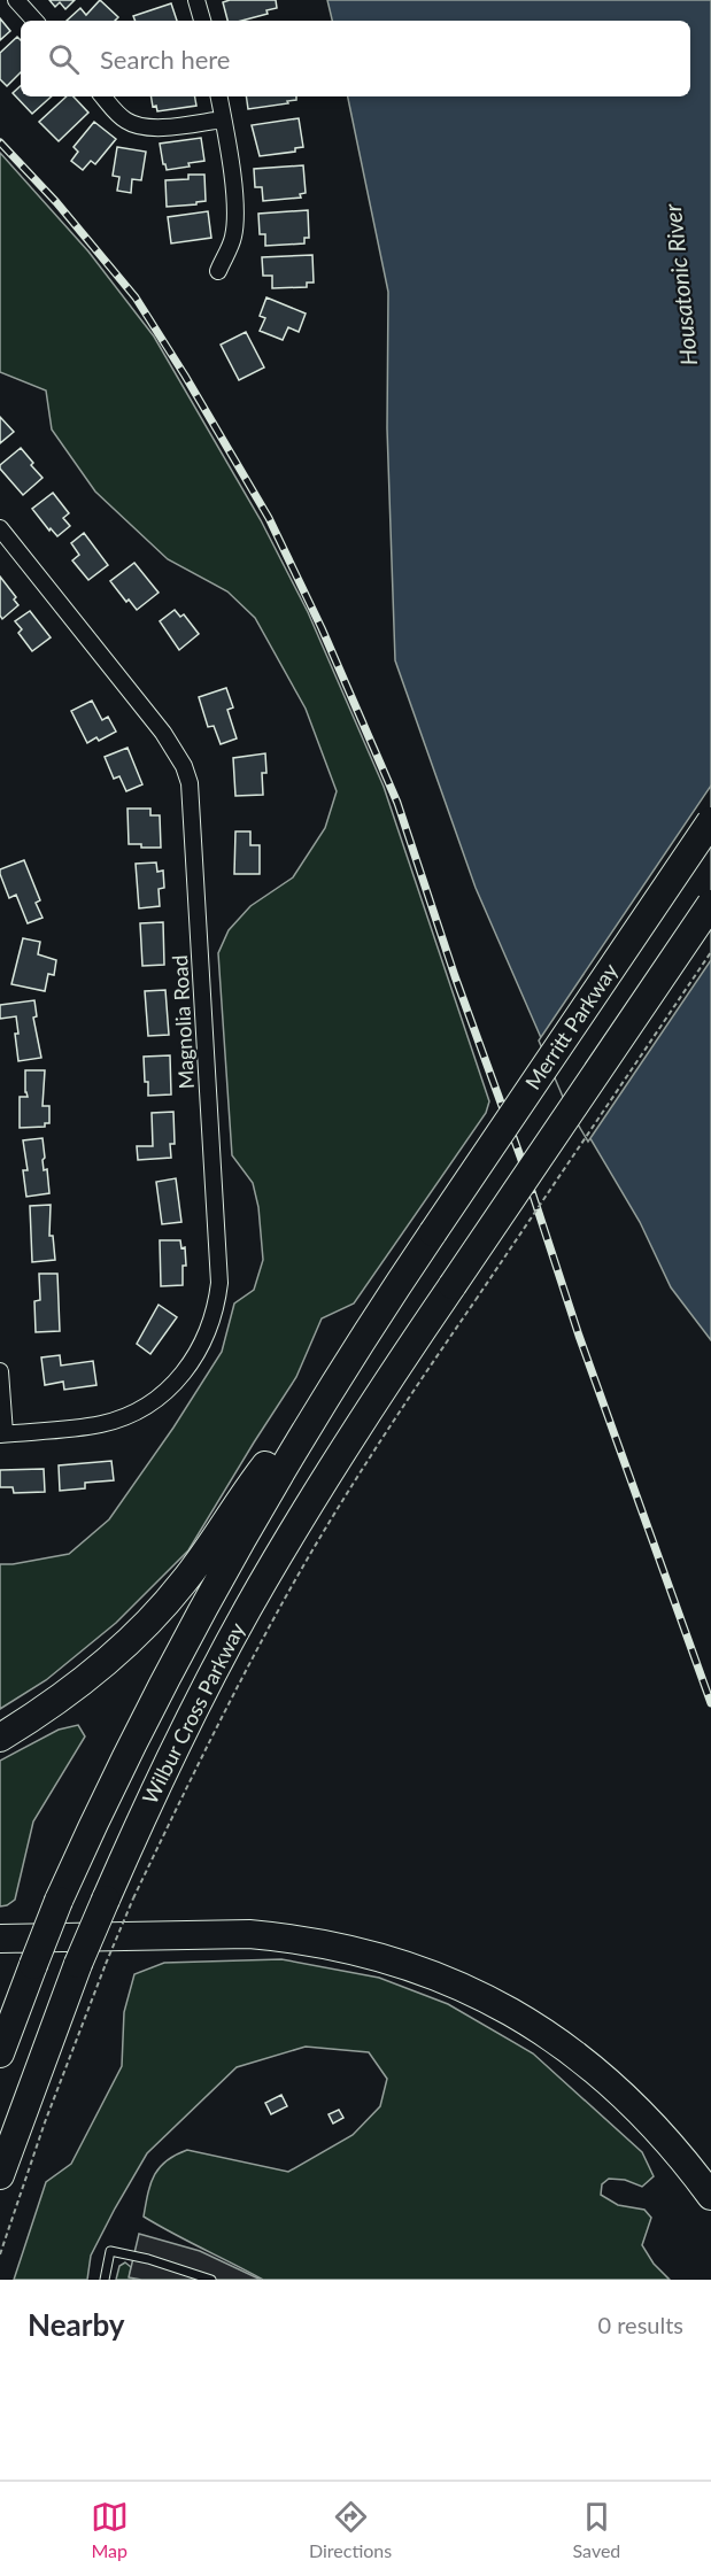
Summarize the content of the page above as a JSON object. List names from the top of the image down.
{
  "streets": {
    "highway": ["Merritt Parkway", "Wilbur Cross Parkway"],
    "street": ["Magnolia Road"]
  },
  "crossings": [
    ["Merritt Parkway", "Wilbur Cross Parkway"]
  ],
  "water": ["Housatonic River"],
  "page": {
    "search": "Search here",
    "heading": ["Nearby", "0 results"],
    "nav": ["Map", "Directions", "Saved"]
  }
}
